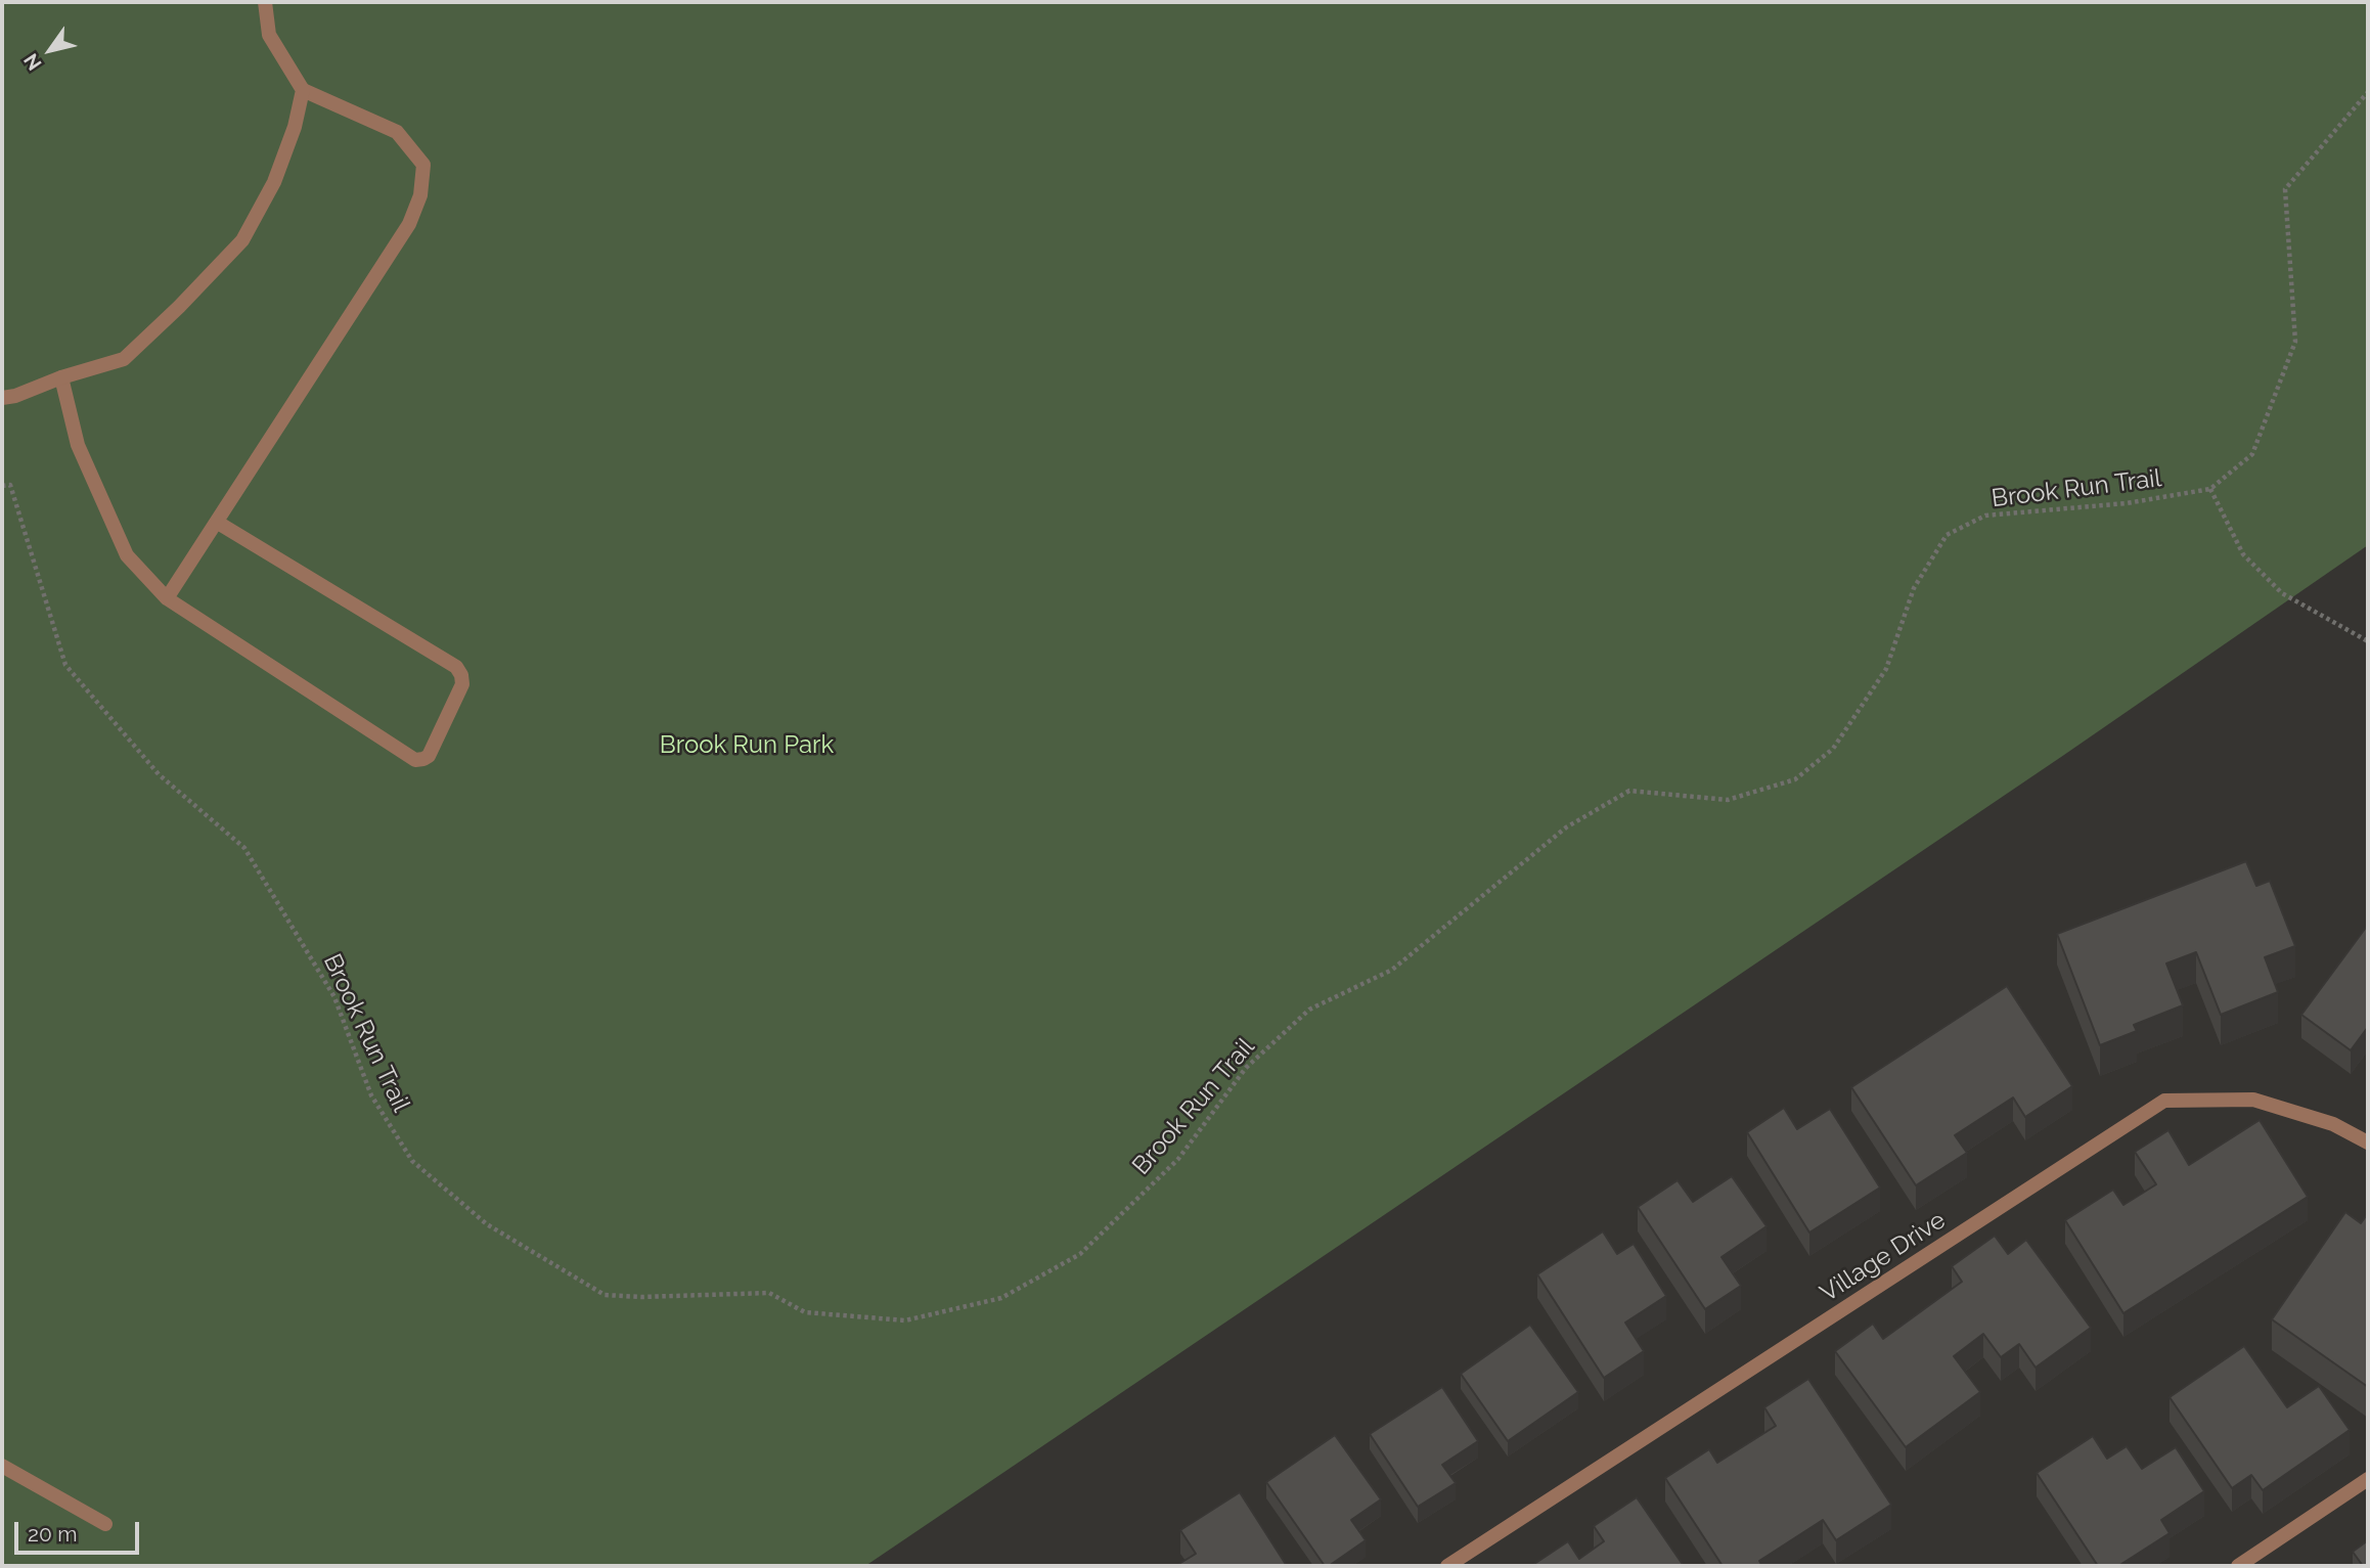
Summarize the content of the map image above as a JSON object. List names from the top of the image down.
{
  "streets": {
    "street": ["Village Drive"],
    "path": ["Brook Run Trail"]
  },
  "parks": ["Brook Run Park"],
  "scale_bar": "20 m",
  "north": "bottom left"
}
